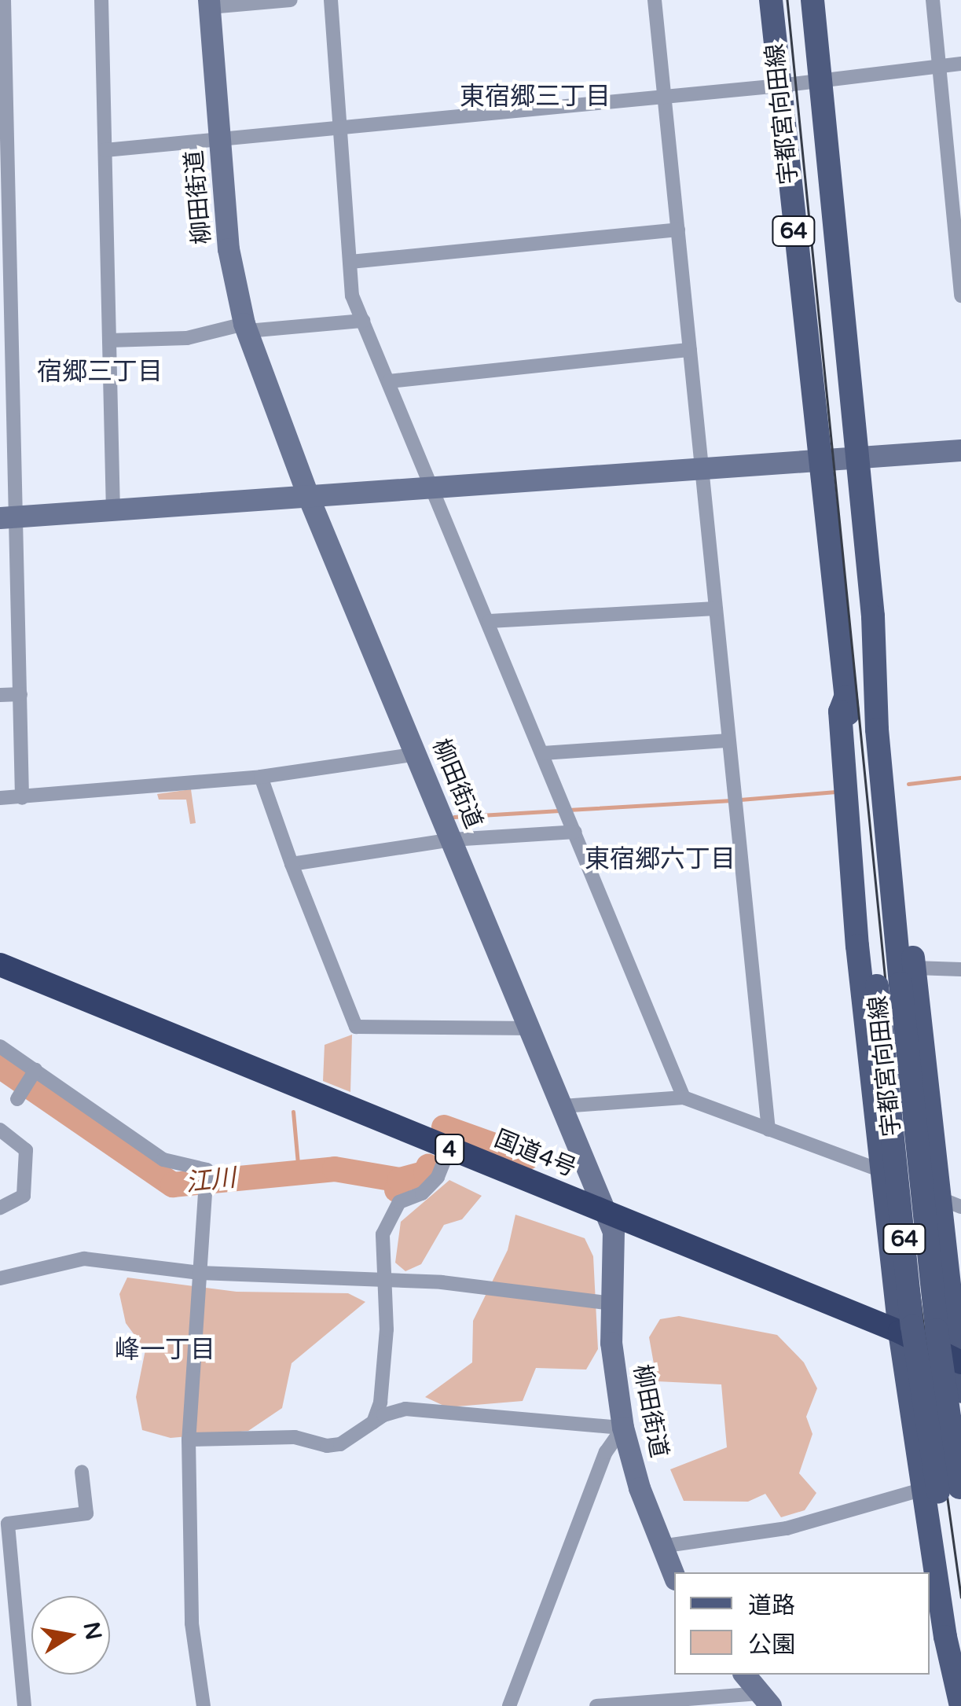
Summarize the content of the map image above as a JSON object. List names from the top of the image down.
{
  "streets": {
    "highway": ["4", "国道4号"],
    "main road": ["宇都宮向田線", "64"],
    "street": ["柳田街道"]
  },
  "crossings": [
    ["柳田街道", "国道4号"]
  ],
  "districts": [
    "東宿郷三丁目",
    "宿郷三丁目",
    "東宿郷六丁目",
    "峰一丁目"
  ],
  "water": ["江川"],
  "legend": ["道路", "公園"],
  "north": "right"
}
